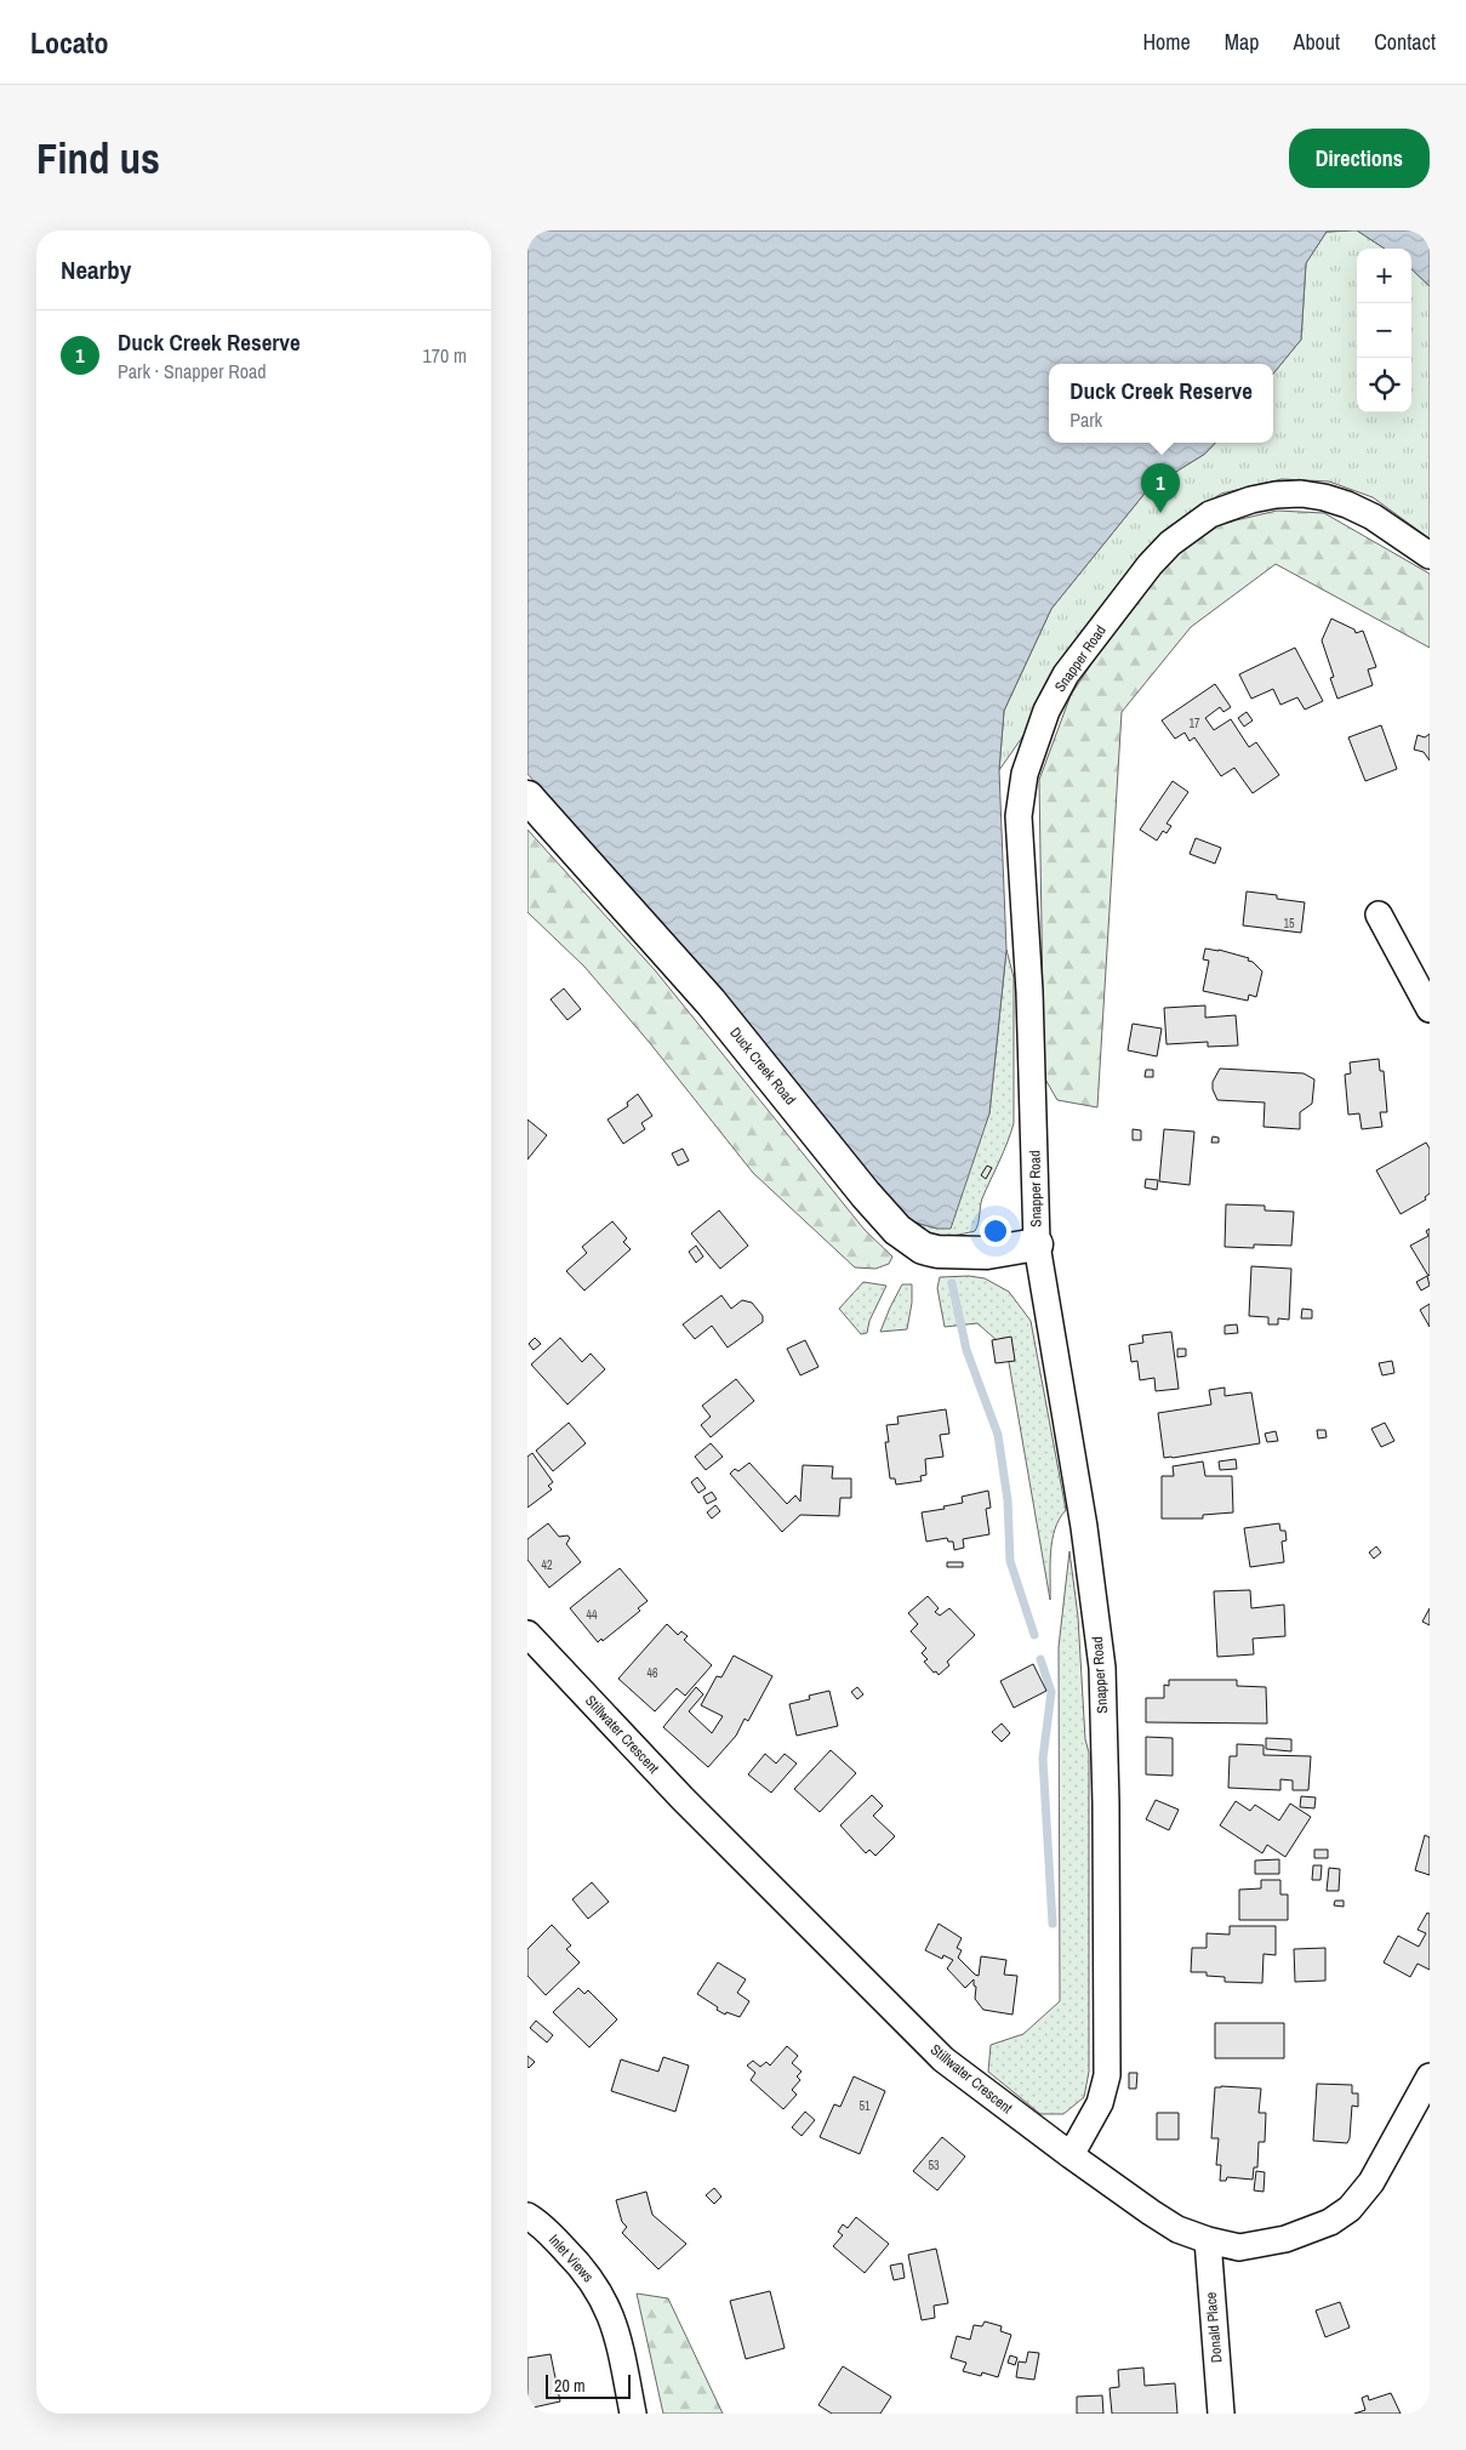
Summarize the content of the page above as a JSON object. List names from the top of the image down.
{
  "streets": {
    "street": [
      "Snapper Road",
      "Duck Creek Road",
      "Stillwater Crescent",
      "Inlet Views",
      "Donald Place"
    ]
  },
  "crossings": [
    ["Snapper Road", "Duck Creek Road"],
    ["Snapper Road", "Stillwater Crescent"],
    ["Stillwater Crescent", "Donald Place"]
  ],
  "house_numbers": [
    "17",
    "15",
    "42",
    "44",
    "46",
    "51",
    "53"
  ],
  "scale_bar": "20 m",
  "page": {
    "header": "Locato",
    "nav": [
      "Home",
      "Map",
      "About",
      "Contact"
    ],
    "buttons": "Directions",
    "title": "Find us",
    "heading": "Nearby",
    "map_buttons": ["+", "−"],
    "list": [
      {
        "mark": "1",
        "name": "Duck Creek Reserve",
        "note": "Park · Snapper Road",
        "value": "170 m"
      }
    ],
    "popup": ["Duck Creek Reserve", "Park"],
    "pins": "1",
    "scale": "20 m"
  }
}
